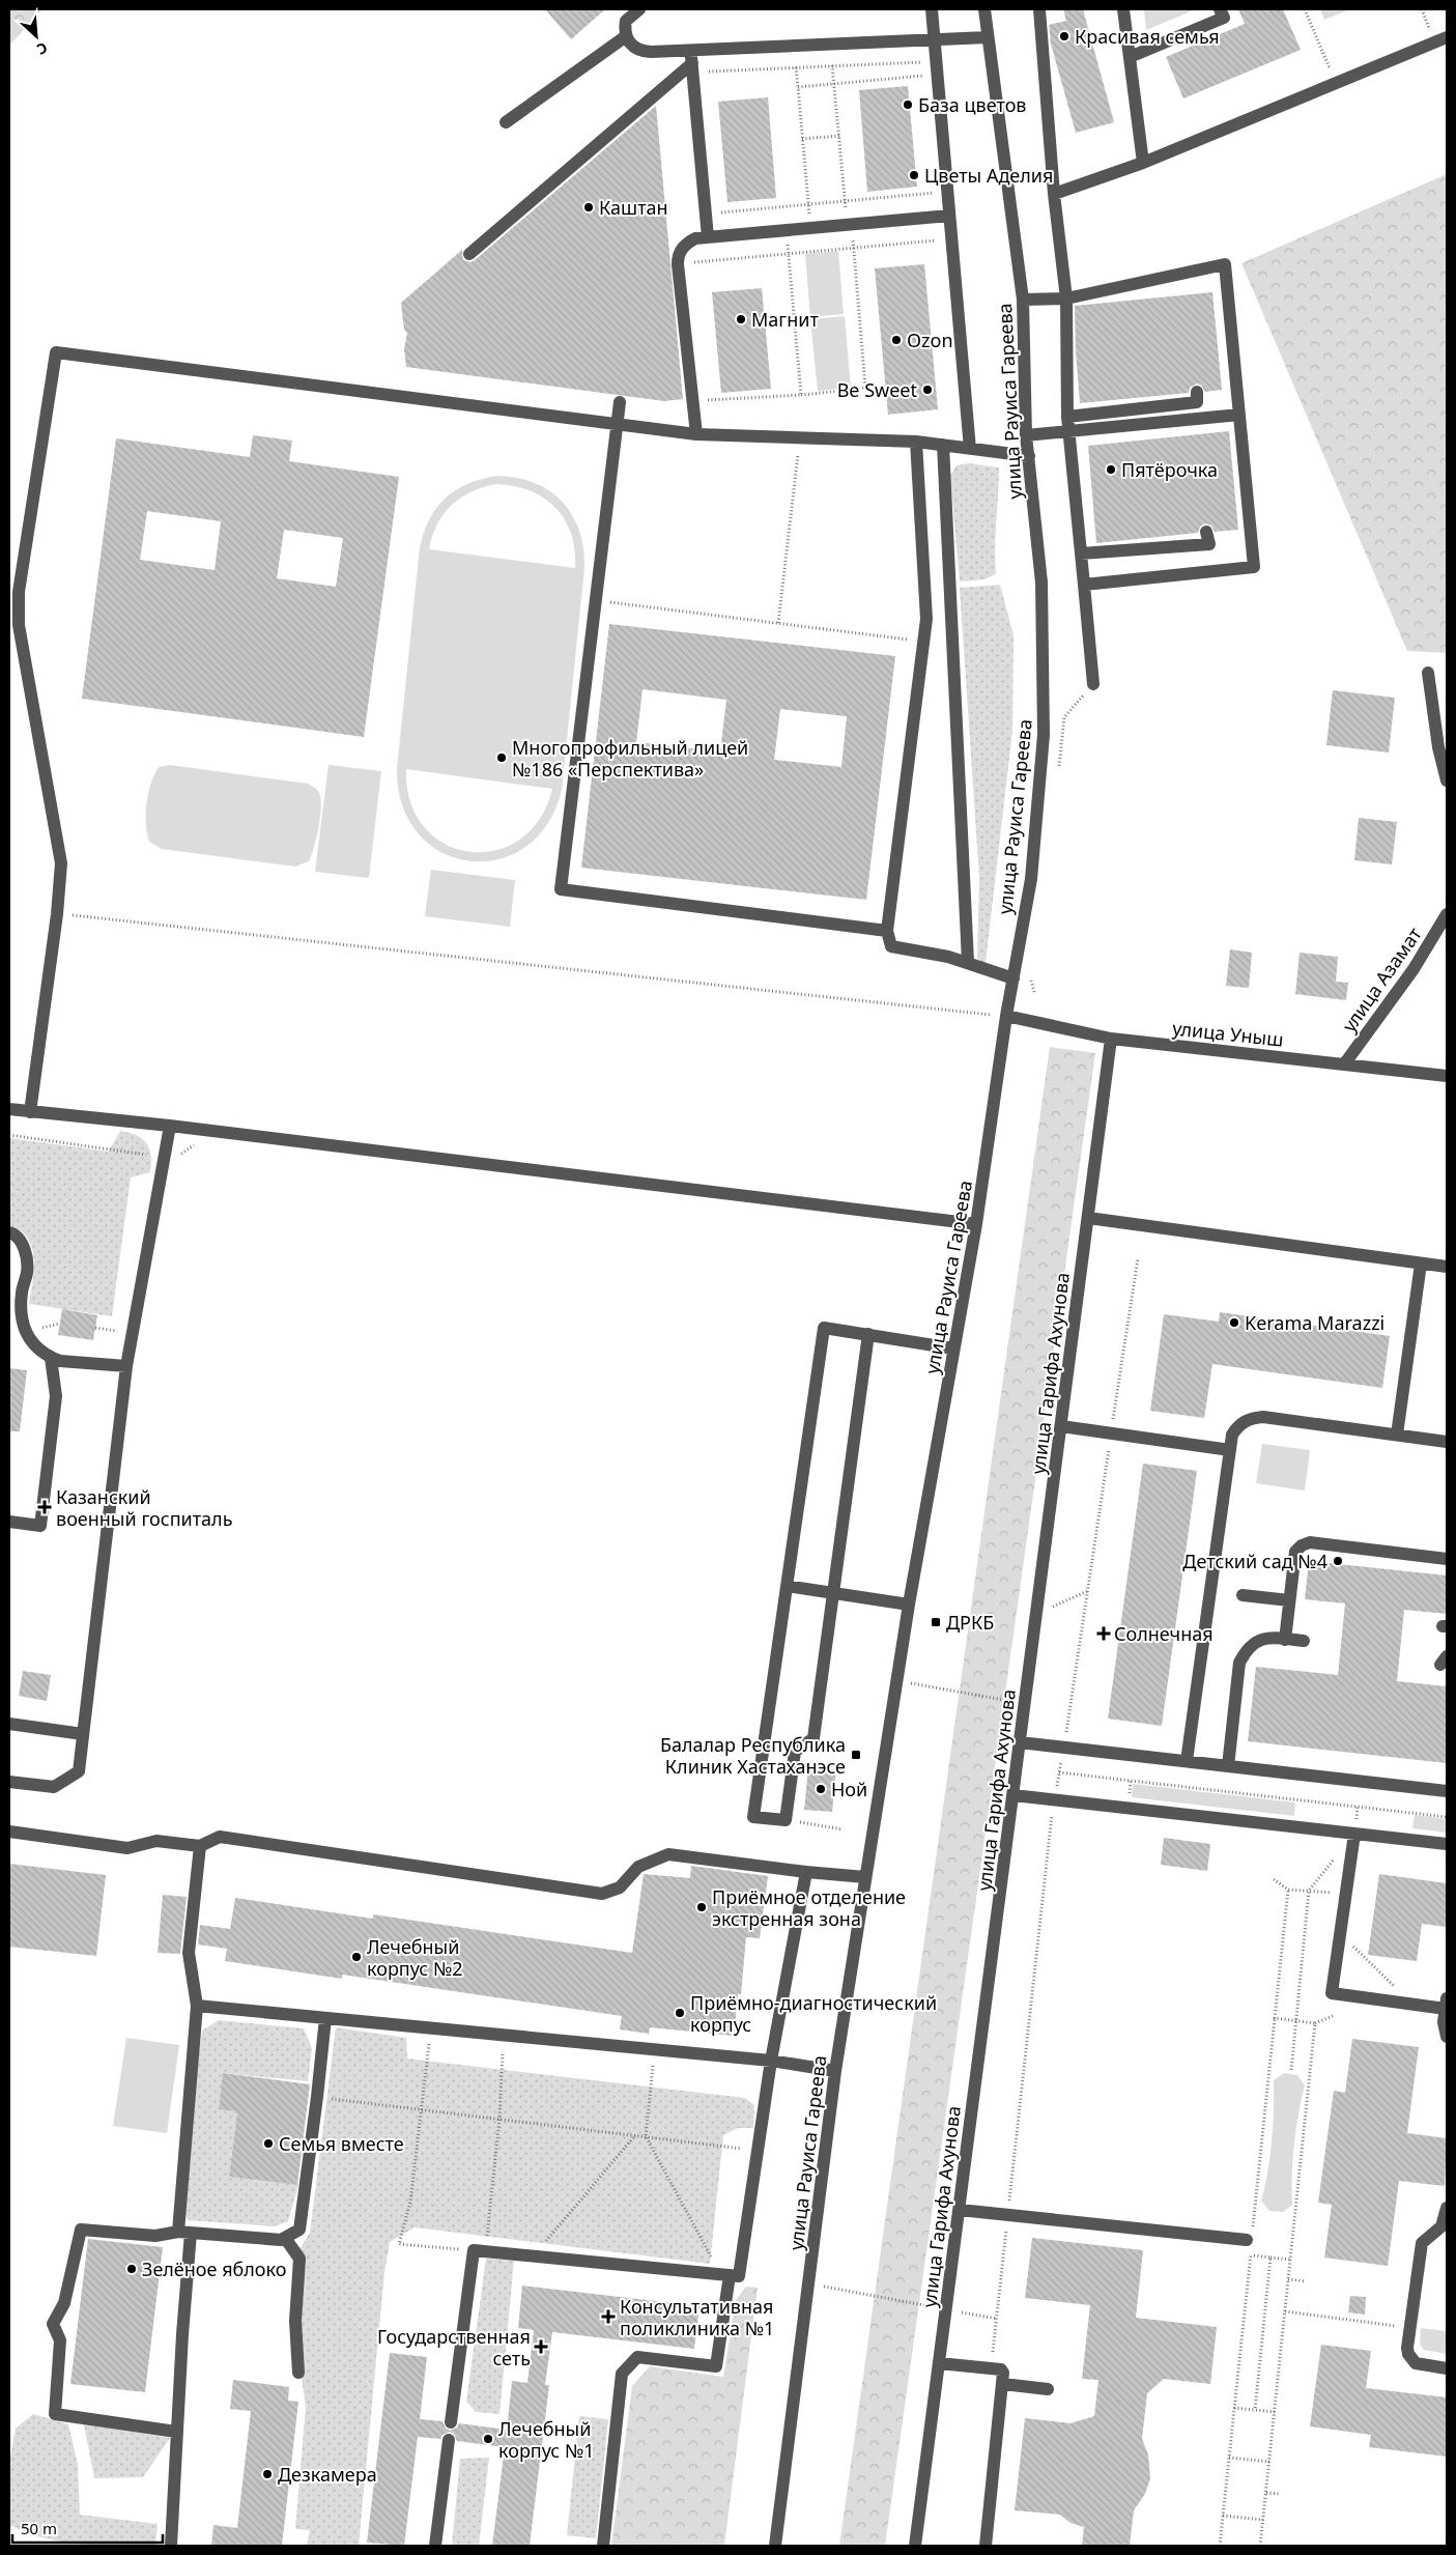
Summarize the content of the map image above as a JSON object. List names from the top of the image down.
{
  "streets": {
    "street": [
      "улица Рауиса Гареева",
      "улица Азамат",
      "улица Уныш",
      "улица Гарифа Ахунова"
    ]
  },
  "crossings": [
    ["улица Рауиса Гареева", "улица Уныш"],
    ["улица Азамат", "улица Уныш"],
    ["улица Уныш", "улица Гарифа Ахунова"]
  ],
  "places": {
    "other": [
      "Красивая семья",
      "База цветов",
      "Цветы Аделия",
      "Каштан",
      "Магнит",
      "Ozon",
      "Be Sweet",
      "Пятёрочка",
      "Многопрофильный лицей №186 «Перспектива»",
      "Kerama Marazzi",
      "Детский сад №4",
      "Ной",
      "Приёмное отделение экстренная зона",
      "Лечебный корпус №2",
      "Приёмно-диагностический корпус",
      "Семья вместе",
      "Зелёное яблоко",
      "Лечебный корпус №1",
      "Дезкамера"
    ],
    "health": [
      "Казанский военный госпиталь",
      "Солнечная",
      "Консультативная поликлиника №1",
      "Государственная сеть"
    ],
    "transit": ["ДРКБ", "Балалар Республика Клиник Хастаханэсе"]
  },
  "scale_bar": "50 m",
  "north": "bottom right"
}
